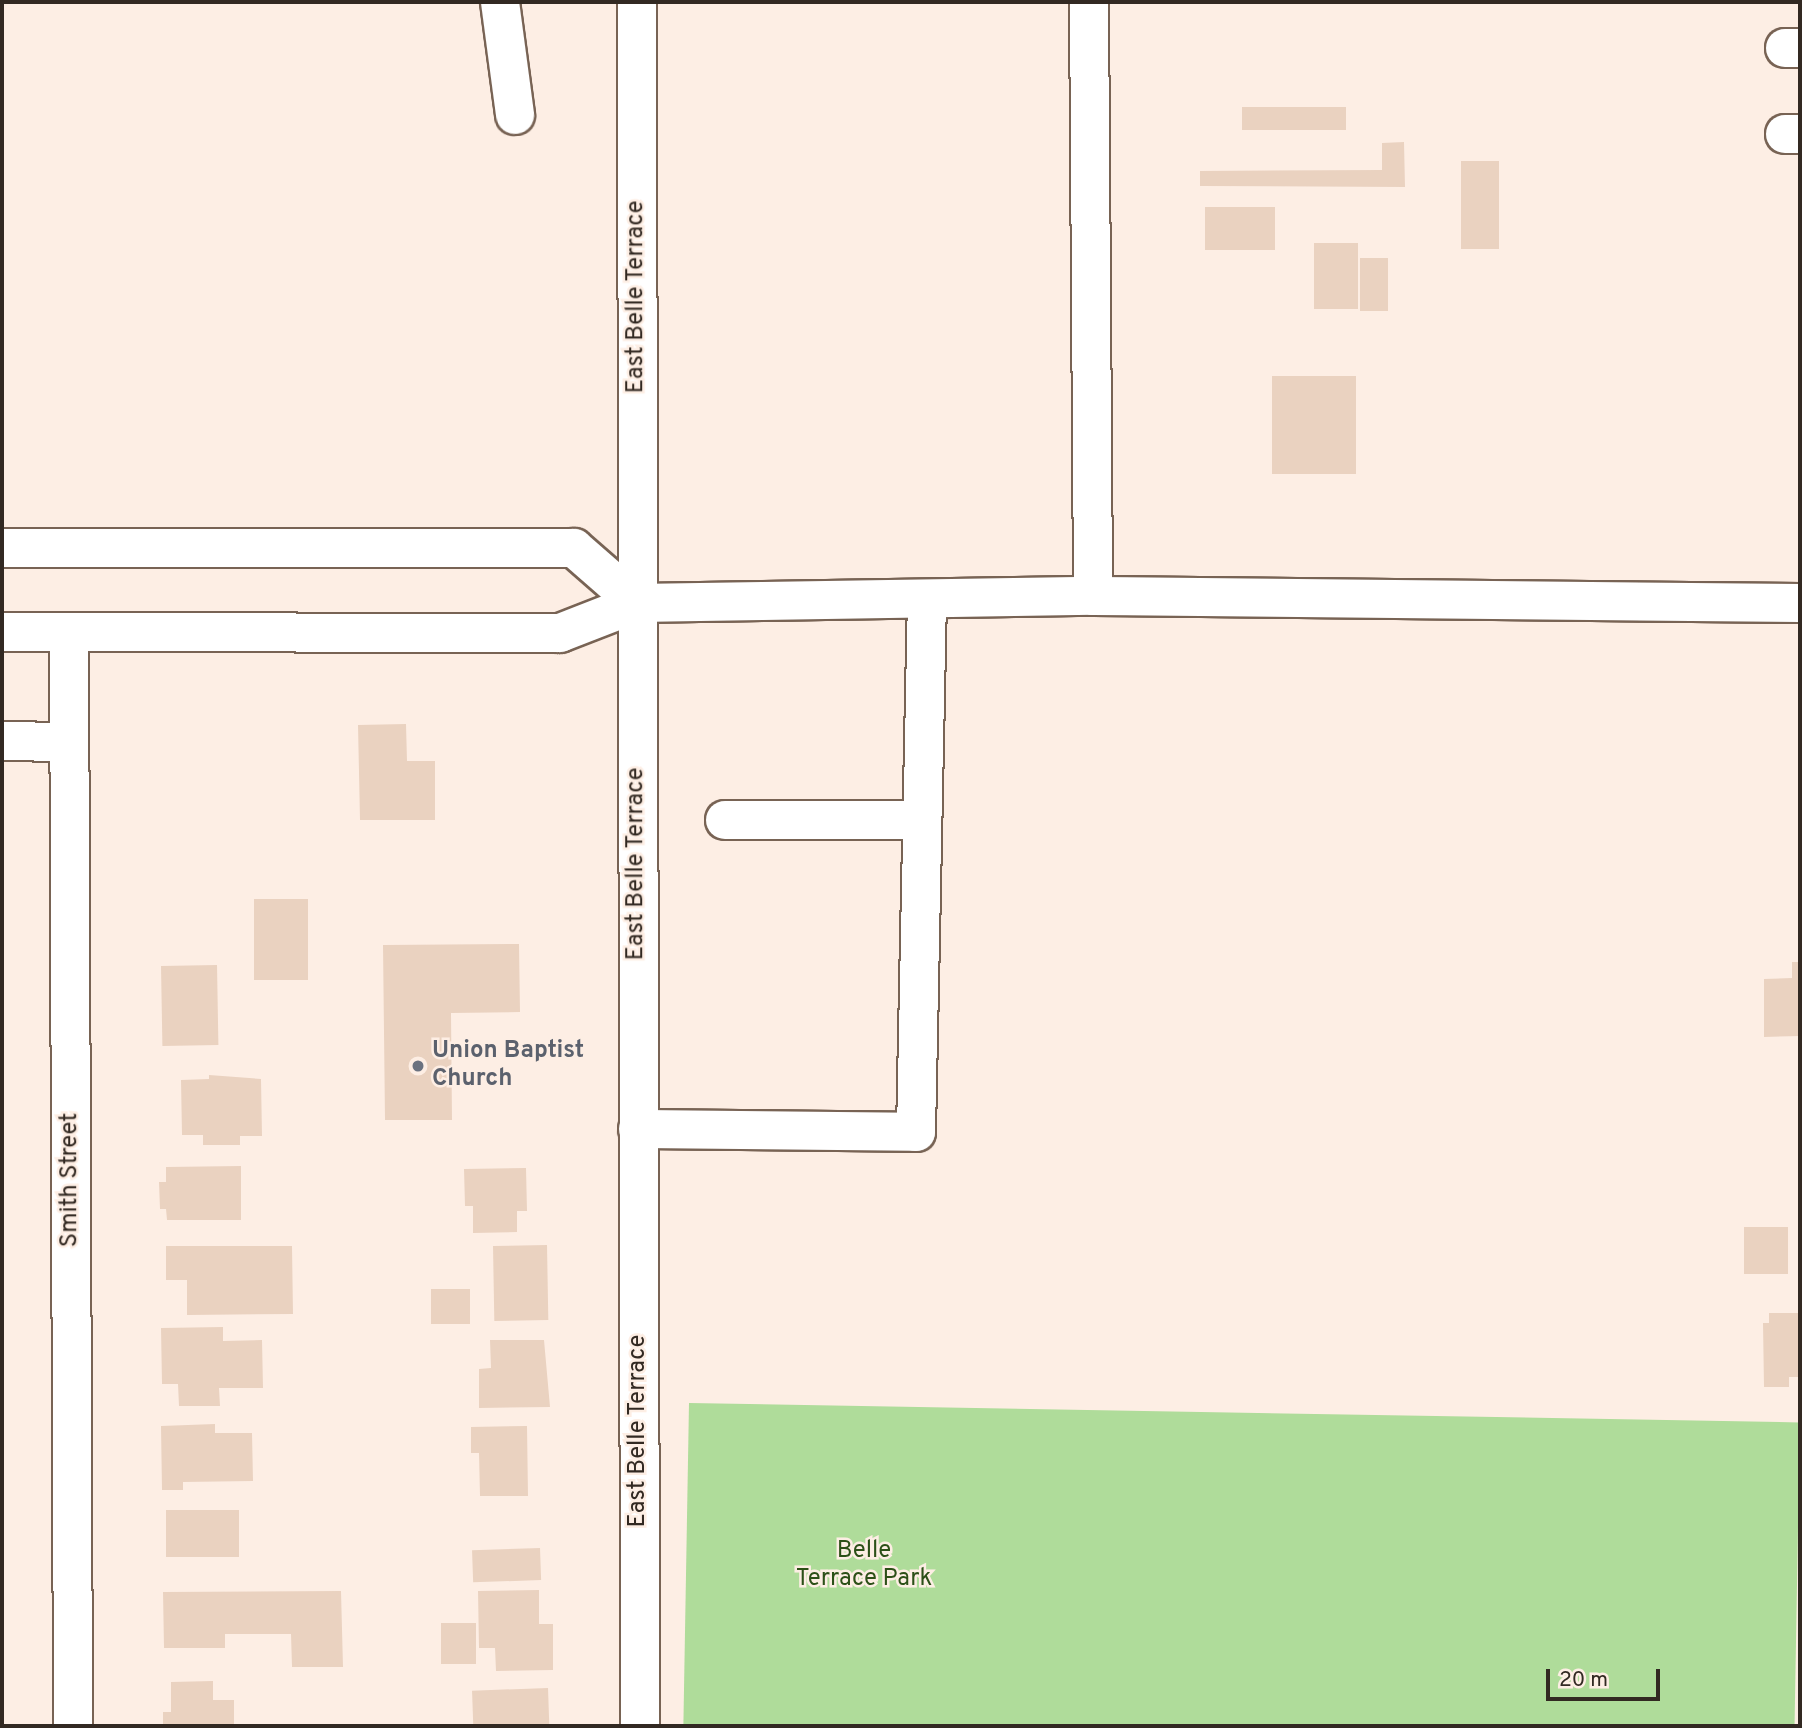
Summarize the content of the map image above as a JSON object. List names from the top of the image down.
{
  "streets": {
    "street": ["East Belle Terrace", "Smith Street"]
  },
  "parks": ["Belle Terrace Park"],
  "places": ["Union Baptist Church"],
  "scale_bar": "20 m"
}
